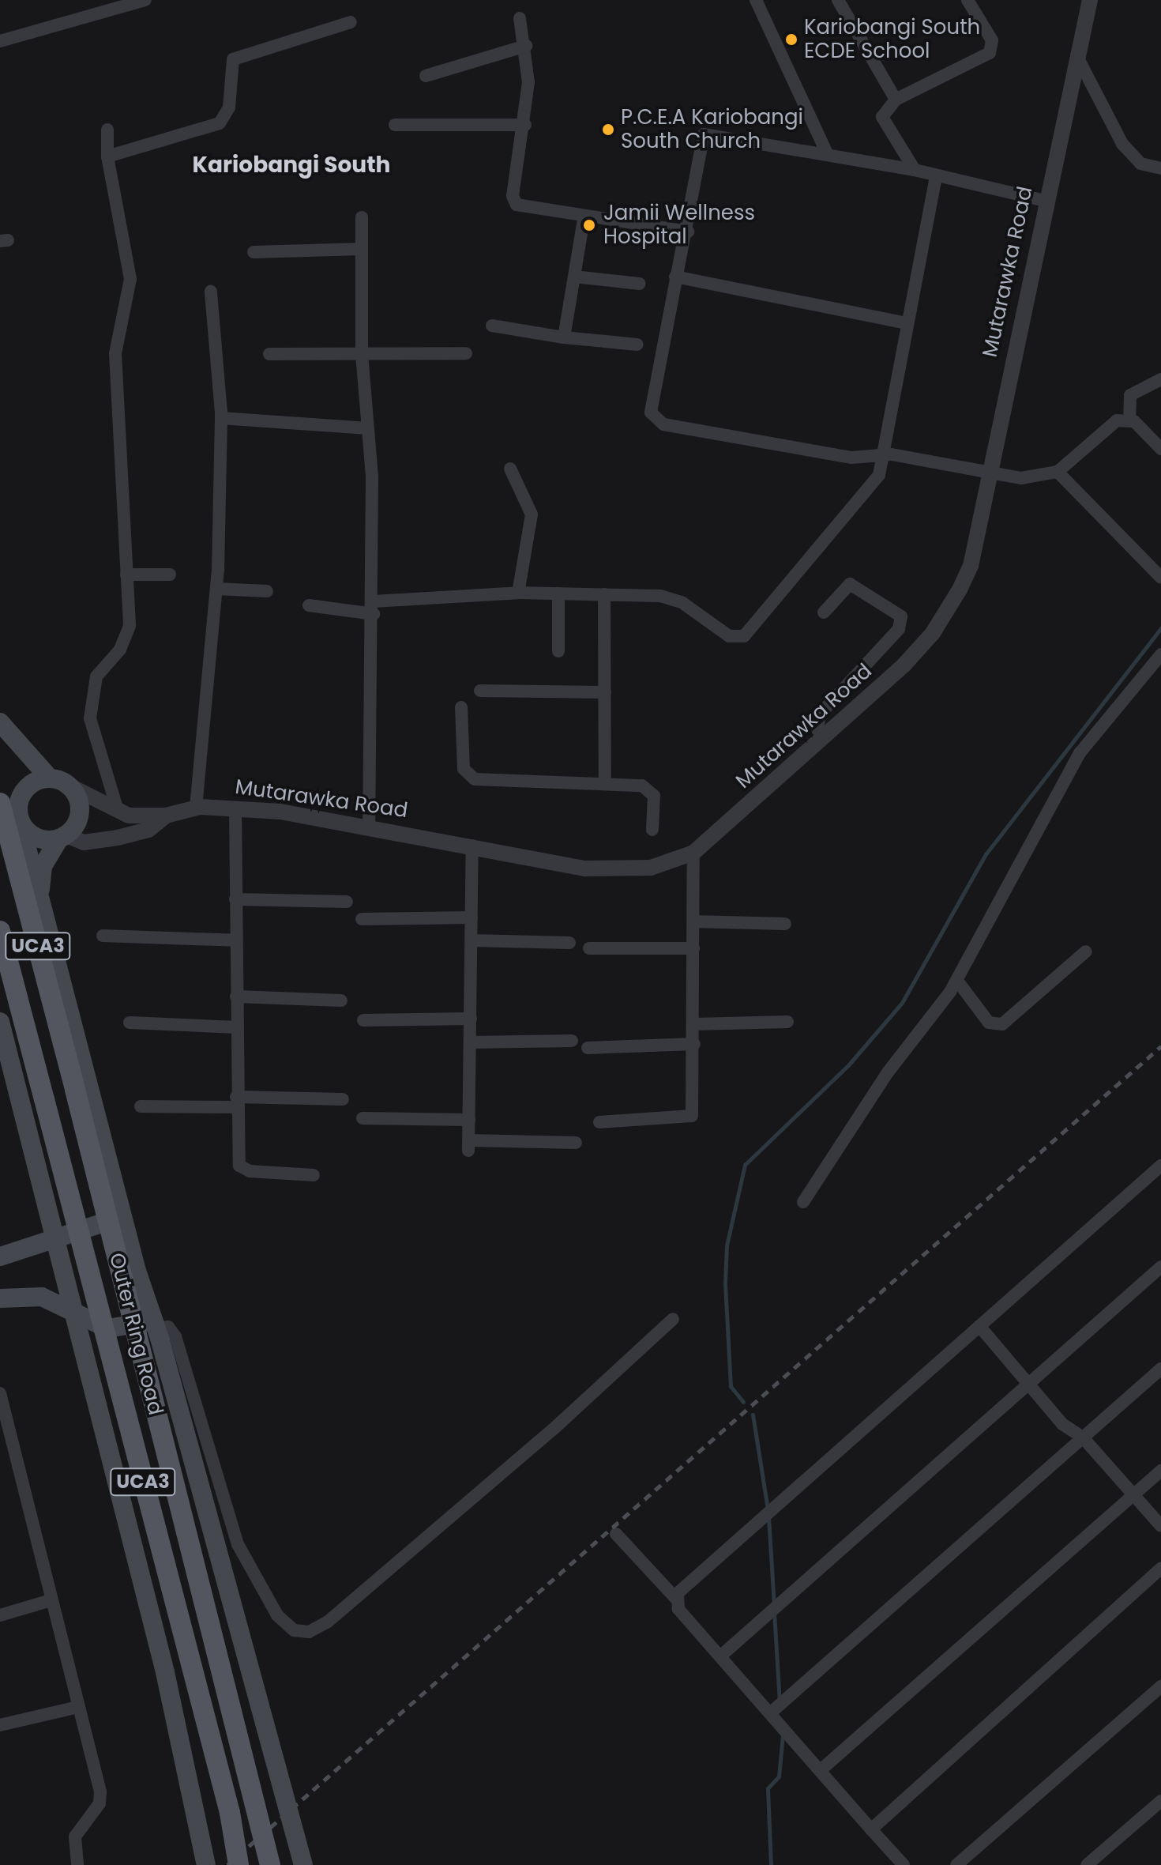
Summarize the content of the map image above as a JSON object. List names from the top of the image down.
{
  "streets": {
    "main road": ["Mutarawka Road", "UCA3", "Outer Ring Road"]
  },
  "crossings": [
    ["Mutarawka Road", "UCA3"],
    ["Mutarawka Road", "Outer Ring Road"],
    ["UCA3", "Outer Ring Road"]
  ],
  "districts": ["Kariobangi South"],
  "places": ["Kariobangi South ECDE School", "P.C.E.A Kariobangi South Church", "Jamii Wellness Hospital"]
}
